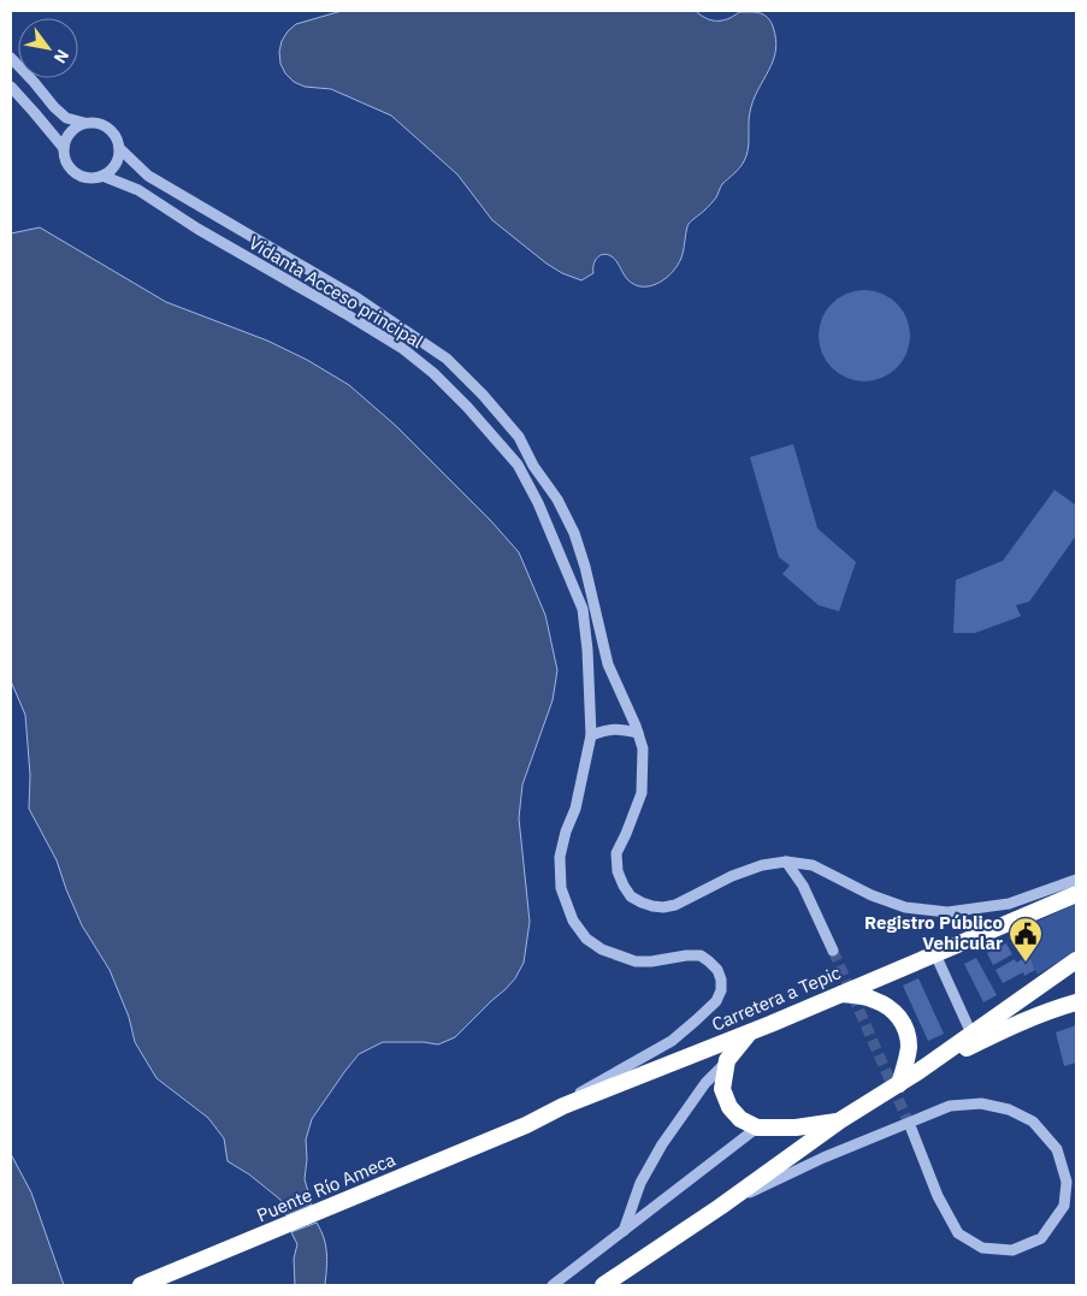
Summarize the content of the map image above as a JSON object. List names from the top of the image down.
{
  "streets": {
    "highway": ["Carretera a Tepic", "Puente Río Ameca"],
    "street": ["Vidanta Acceso principal"]
  },
  "crossings": [
    ["Vidanta Acceso principal", "Carretera a Tepic"],
    ["Carretera a Tepic", "Puente Río Ameca"]
  ],
  "places": {
    "public building": ["Registro Público Vehicular"]
  },
  "north": "bottom right"
}
